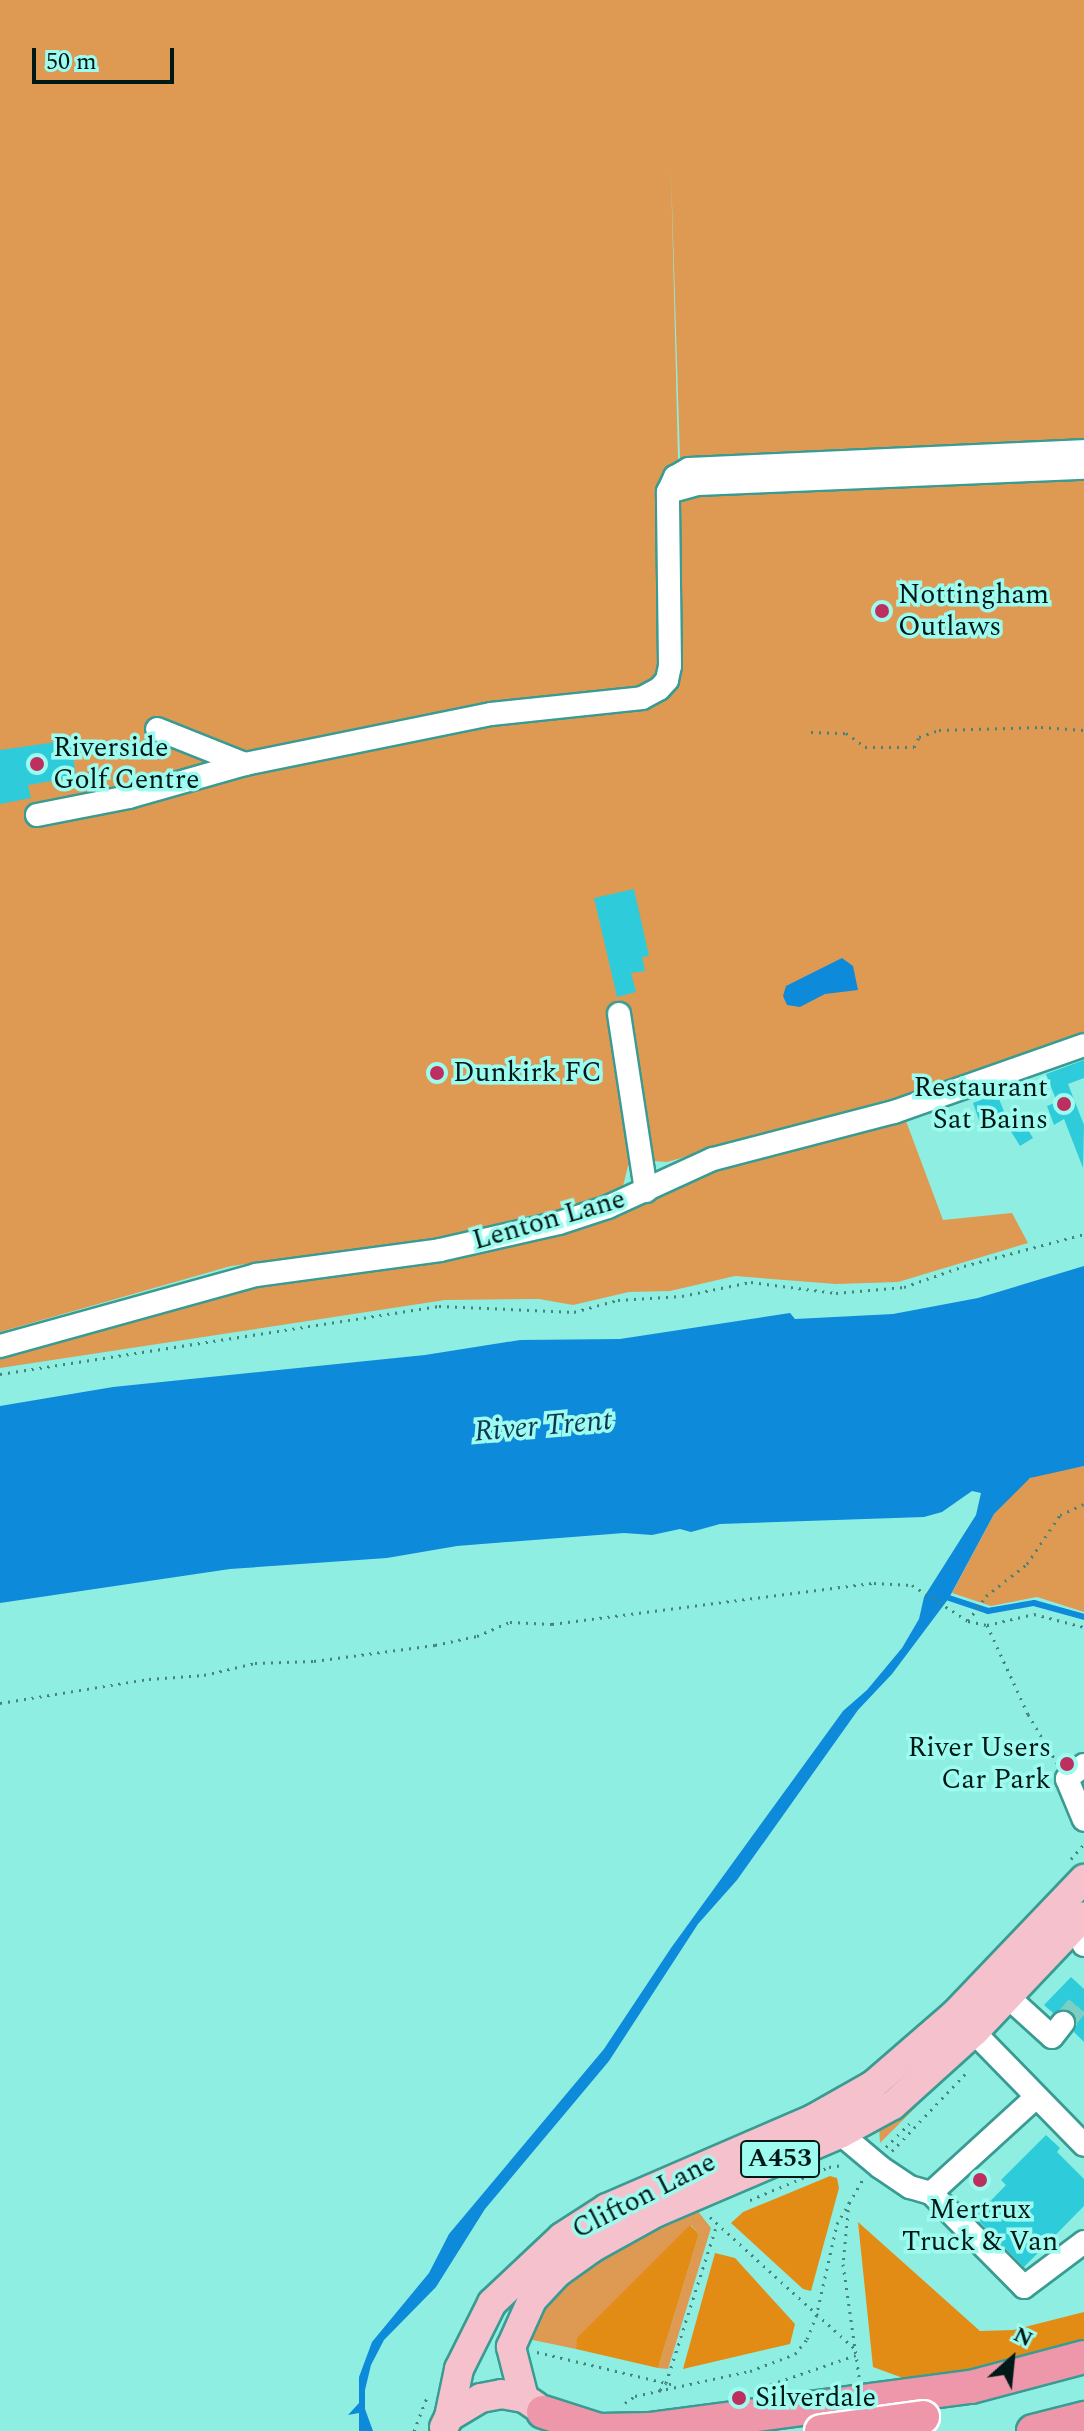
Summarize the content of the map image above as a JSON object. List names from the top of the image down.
{
  "streets": {
    "main road": ["A453", "Clifton Lane"],
    "street": ["Lenton Lane"]
  },
  "crossings": [
    ["A453", "Clifton Lane"]
  ],
  "water": ["River Trent"],
  "places": [
    "Nottingham Outlaws",
    "Riverside Golf Centre",
    "Dunkirk FC",
    "Restaurant Sat Bains",
    "River Users Car Park",
    "Mertrux Truck & Van",
    "Silverdale"
  ],
  "scale_bar": "50 m",
  "north": "top right"
}
